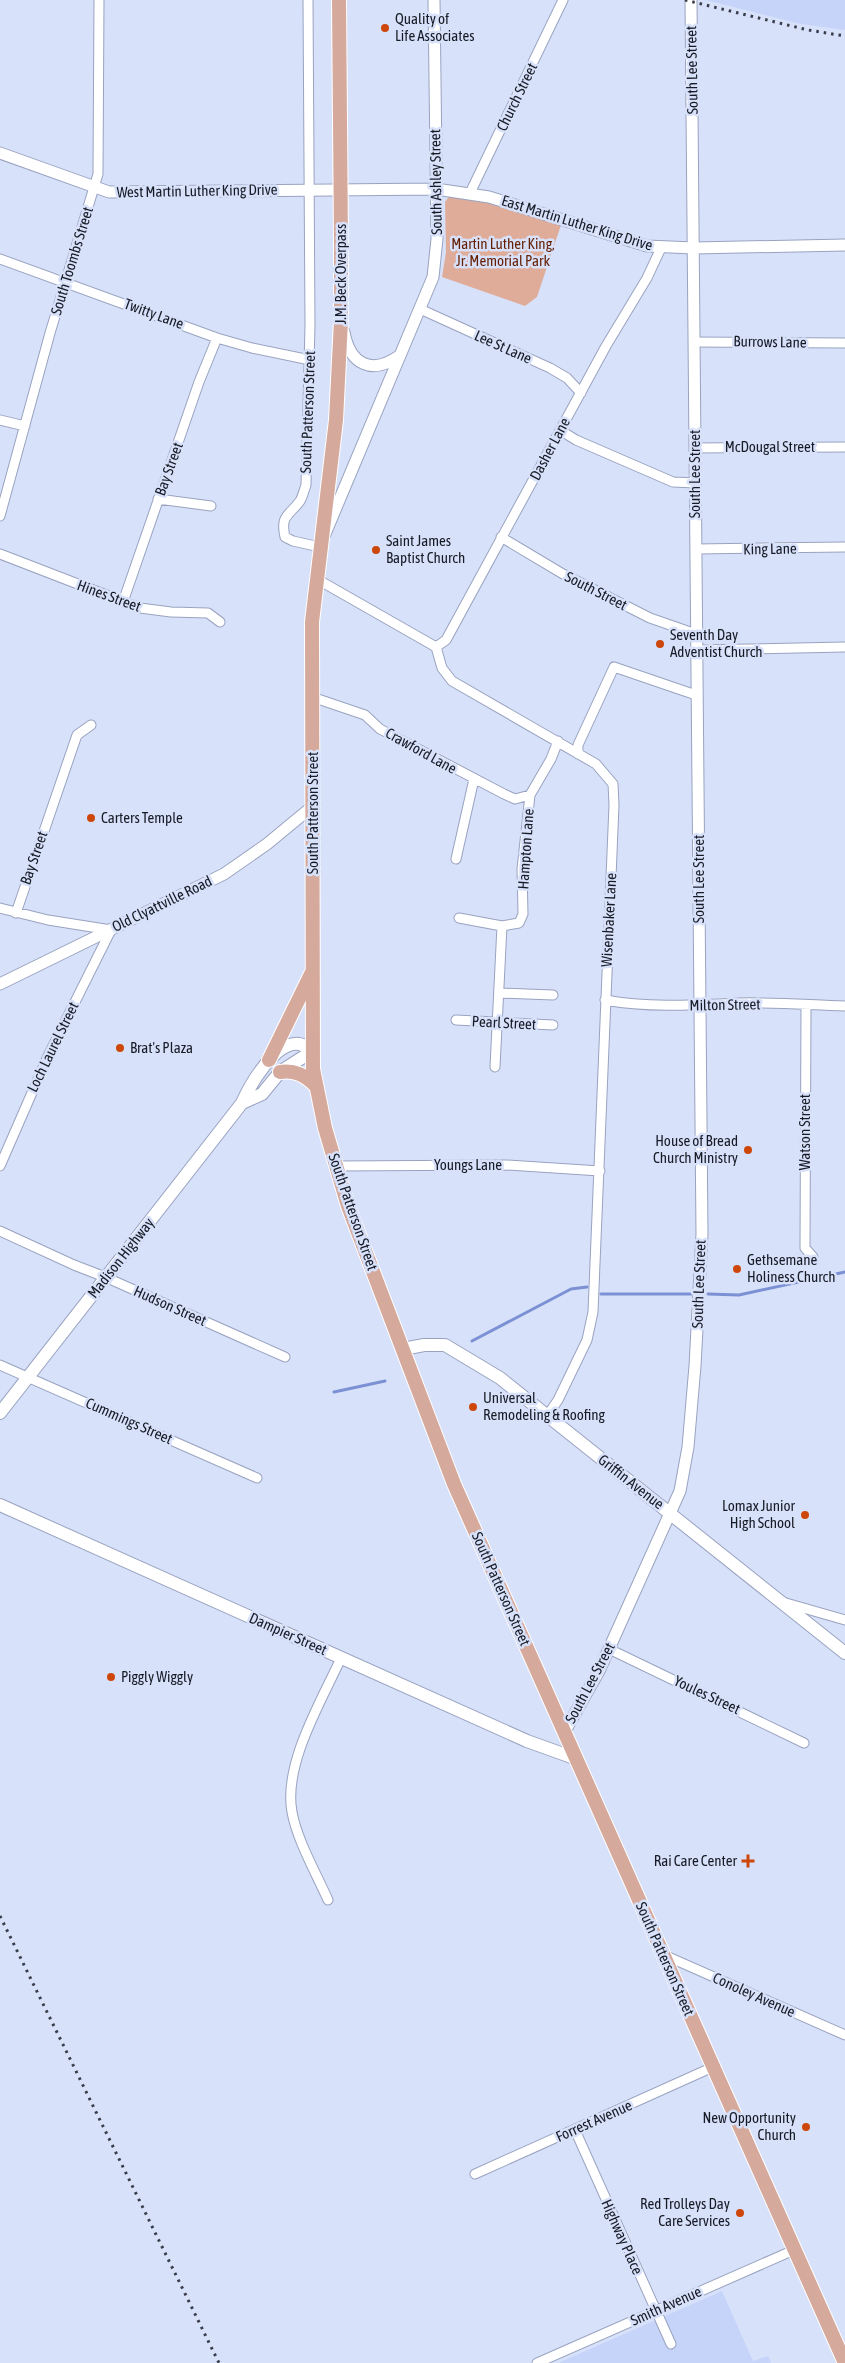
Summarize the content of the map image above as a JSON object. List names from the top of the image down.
{
  "streets": {
    "main road": [
      "J.M. Beck Overpass",
      "South Patterson Street",
      "Madison Highway",
      "Griffin Avenue",
      "Dampier Street"
    ],
    "street": [
      "South Lee Street",
      "Church Street",
      "South Ashley Street",
      "West Martin Luther King Drive",
      "East Martin Luther King Drive",
      "South Toombs Street",
      "Twitty Lane",
      "Burrows Lane",
      "Lee St Lane",
      "McDougal Street",
      "Dasher Lane",
      "Bay Street",
      "King Lane",
      "South Street",
      "Hines Street",
      "Crawford Lane",
      "Hampton Lane",
      "Old Clyattville Road",
      "Wisenbaker Lane",
      "Milton Street",
      "Pearl Street",
      "Loch Laurel Street",
      "Watson Street",
      "Youngs Lane",
      "Hudson Street",
      "Cummings Street",
      "Youles Street",
      "Conoley Avenue",
      "Forrest Avenue",
      "Highway Place",
      "Smith Avenue"
    ]
  },
  "crossings": [
    ["South Lee Street", "East Martin Luther King Drive"],
    ["South Lee Street", "Burrows Lane"],
    ["South Lee Street", "South Patterson Street"],
    ["South Lee Street", "McDougal Street"],
    ["South Lee Street", "King Lane"],
    ["South Lee Street", "South Street"],
    ["South Lee Street", "Milton Street"],
    ["South Lee Street", "Griffin Avenue"],
    ["South Lee Street", "Youles Street"],
    ["Church Street", "East Martin Luther King Drive"],
    ["South Ashley Street", "East Martin Luther King Drive"],
    ["South Ashley Street", "J.M. Beck Overpass"],
    ["South Ashley Street", "Lee St Lane"],
    ["South Ashley Street", "South Patterson Street"],
    ["West Martin Luther King Drive", "East Martin Luther King Drive"],
    ["West Martin Luther King Drive", "South Toombs Street"],
    ["West Martin Luther King Drive", "South Patterson Street"],
    ["East Martin Luther King Drive", "South Patterson Street"],
    ["East Martin Luther King Drive", "Dasher Lane"],
    ["South Toombs Street", "Twitty Lane"],
    ["J.M. Beck Overpass", "South Patterson Street"],
    ["Twitty Lane", "South Patterson Street"],
    ["Twitty Lane", "Bay Street"],
    ["Lee St Lane", "Dasher Lane"],
    ["South Patterson Street", "Crawford Lane"],
    ["South Patterson Street", "Old Clyattville Road"],
    ["South Patterson Street", "Youngs Lane"],
    ["South Patterson Street", "Madison Highway"],
    ["South Patterson Street", "Griffin Avenue"],
    ["South Patterson Street", "Dampier Street"],
    ["South Patterson Street", "Conoley Avenue"],
    ["South Patterson Street", "Forrest Avenue"],
    ["South Patterson Street", "Smith Avenue"],
    ["Dasher Lane", "South Street"],
    ["Dasher Lane", "Wisenbaker Lane"],
    ["Bay Street", "Hines Street"],
    ["Crawford Lane", "Hampton Lane"],
    ["Hampton Lane", "Wisenbaker Lane"],
    ["Old Clyattville Road", "Loch Laurel Street"],
    ["Wisenbaker Lane", "Milton Street"],
    ["Wisenbaker Lane", "Youngs Lane"],
    ["Wisenbaker Lane", "Griffin Avenue"],
    ["Milton Street", "Watson Street"],
    ["Madison Highway", "Hudson Street"],
    ["Madison Highway", "Cummings Street"],
    ["Forrest Avenue", "Highway Place"],
    ["Highway Place", "Smith Avenue"]
  ],
  "parks": ["Martin Luther King, Jr. Memorial Park"],
  "places": {
    "other": [
      "Quality of Life Associates",
      "Saint James Baptist Church",
      "Seventh Day Adventist Church",
      "Carters Temple",
      "Brat's Plaza",
      "House of Bread Church Ministry",
      "Gethsemane Holiness Church",
      "Universal Remodeling & Roofing",
      "Lomax Junior High School",
      "Piggly Wiggly",
      "New Opportunity Church",
      "Red Trolleys Day Care Services"
    ],
    "health": ["Rai Care Center"]
  }
}
